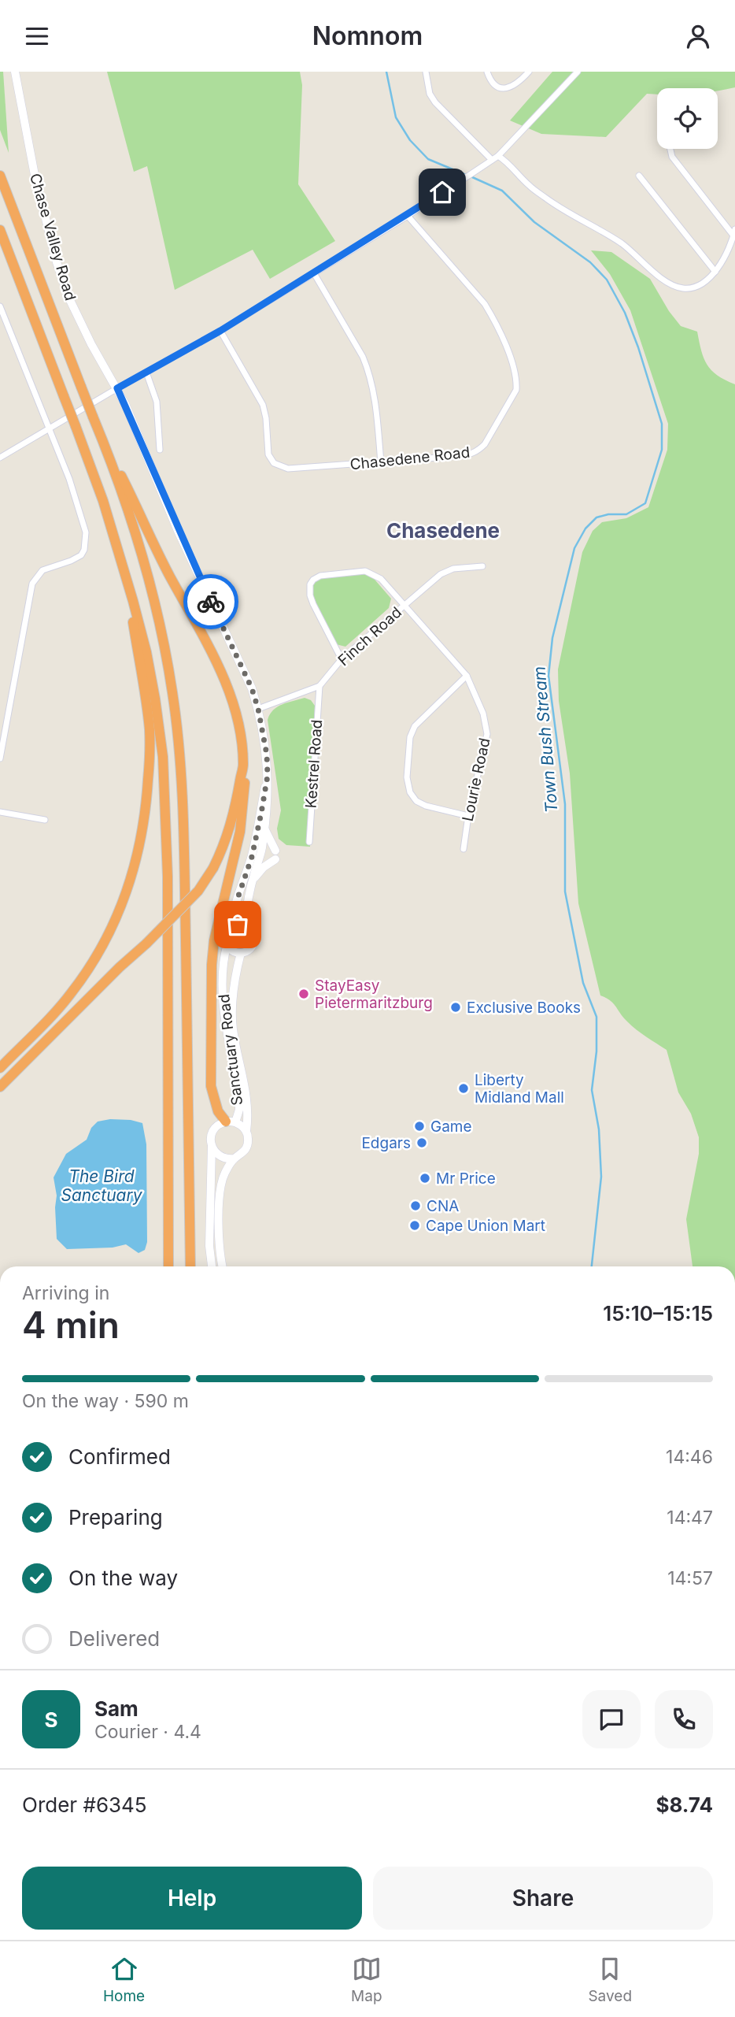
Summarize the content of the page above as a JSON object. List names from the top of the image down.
{
  "streets": {
    "street": [
      "Chase Valley Road",
      "Chasedene Road",
      "Finch Road",
      "Kestrel Road",
      "Lourie Road",
      "Sanctuary Road"
    ]
  },
  "crossings": [
    ["Finch Road", "Kestrel Road"],
    ["Finch Road", "Lourie Road"]
  ],
  "districts": ["Chasedene"],
  "water": ["Town Bush Stream", "The Bird Sanctuary"],
  "places": [
    "StayEasy Pietermaritzburg",
    "Exclusive Books",
    "Liberty Midland Mall",
    "Game",
    "Edgars",
    "Mr Price",
    "CNA",
    "Cape Union Mart"
  ],
  "page": {
    "header": "Nomnom",
    "heading": ["4 min", "Arriving in", "15:10–15:15"],
    "panel": [
      "Sam",
      "Courier · 4.4",
      "Order #6345",
      "$8.74"
    ],
    "bar": "On the way · 590 m",
    "list": [
      ["Confirmed", "14:46"],
      ["Preparing", "14:47"],
      ["On the way", "14:57"],
      "Delivered"
    ],
    "round": "S",
    "buttons": ["Help", "Share"],
    "tabs": ["Home", "Map", "Saved"]
  }
}
